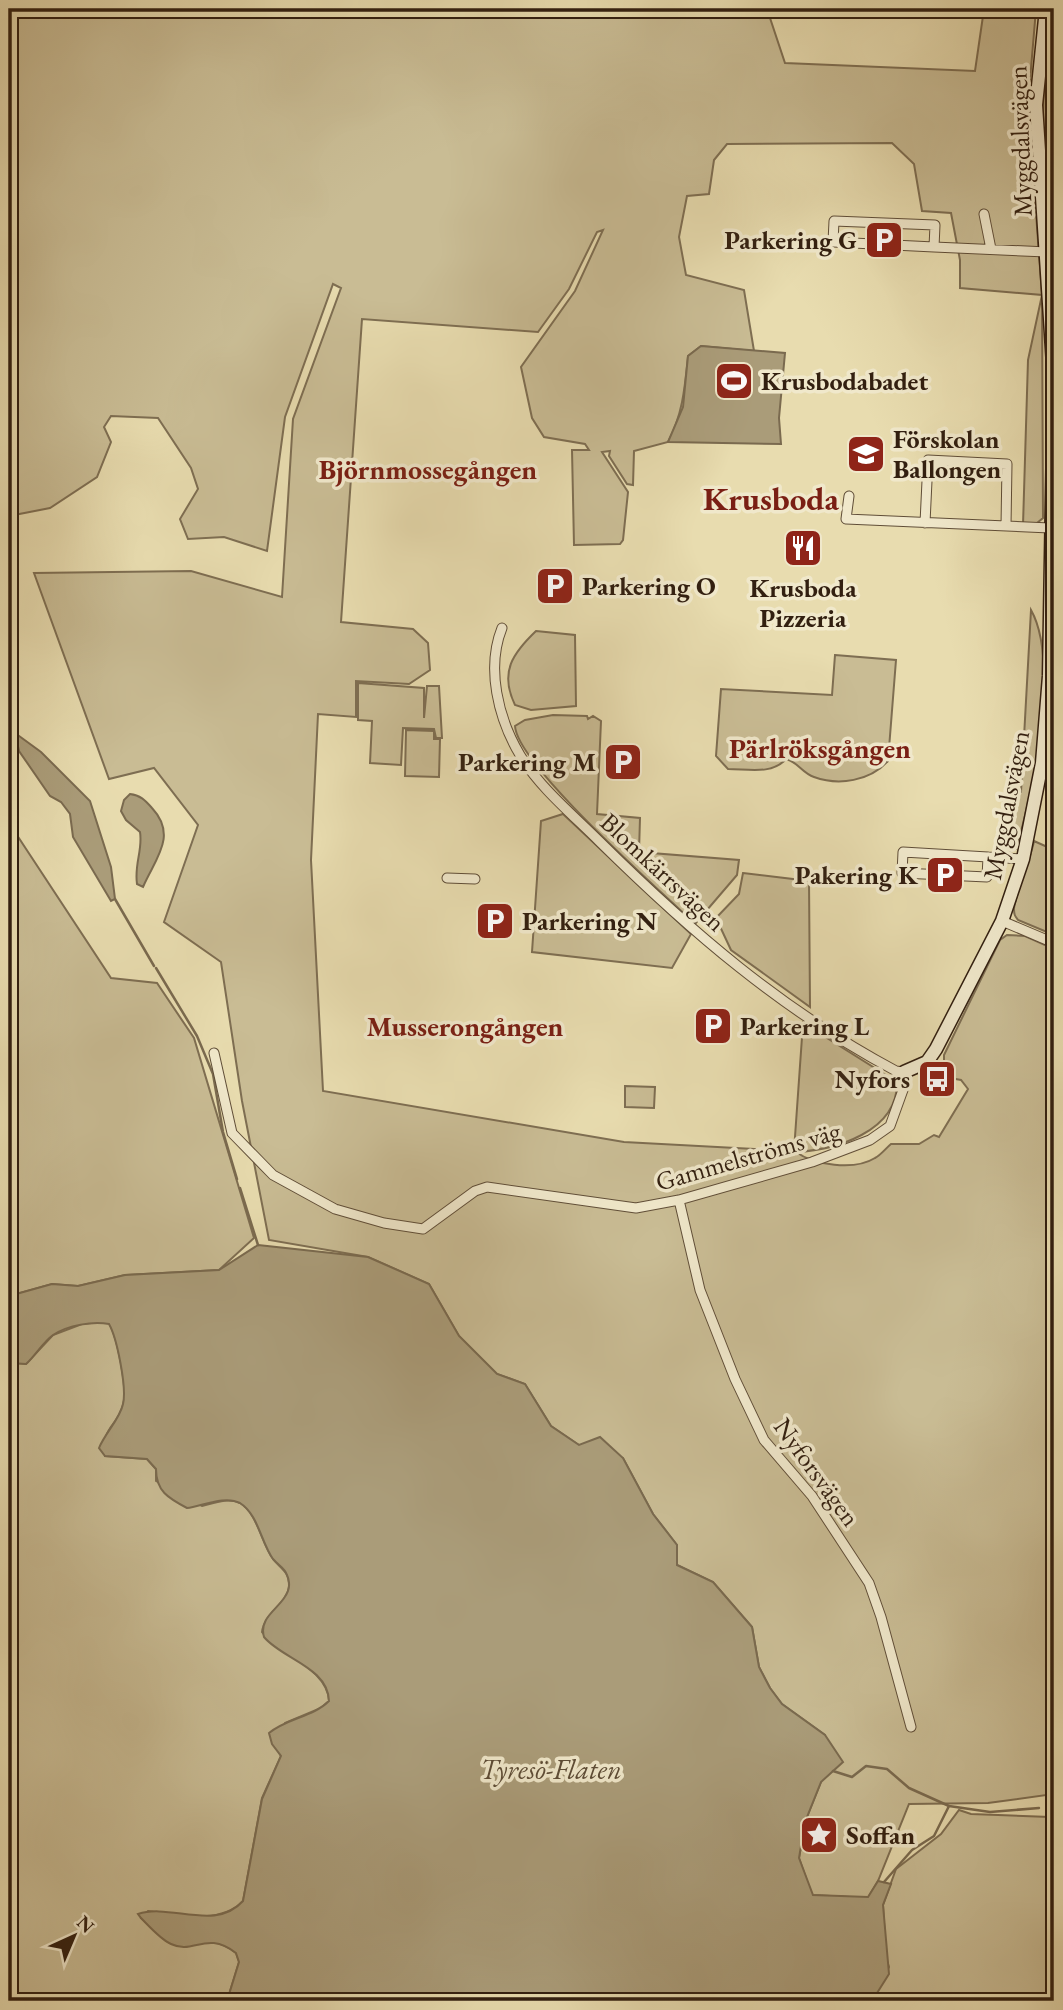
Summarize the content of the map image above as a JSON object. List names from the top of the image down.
{
  "streets": {
    "street": [
      "Myggdalsvägen",
      "Blomkärrsvägen",
      "Gammelströms väg",
      "Nyforsvägen"
    ]
  },
  "crossings": [
    ["Myggdalsvägen", "Blomkärrsvägen"],
    ["Myggdalsvägen", "Gammelströms väg"],
    ["Blomkärrsvägen", "Gammelströms väg"],
    ["Gammelströms väg", "Nyforsvägen"]
  ],
  "districts": [
    "Björnmossegången",
    "Krusboda",
    "Pärlröksgången",
    "Musserongången"
  ],
  "water": ["Tyresö-Flaten"],
  "places": {
    "parking": [
      "Parkering G",
      "Parkering O",
      "Parkering M",
      "Pakering K",
      "Parkering N",
      "Parkering L"
    ],
    "sports": ["Krusbodabadet"],
    "school or university": ["Förskolan Ballongen"],
    "restaurant": ["Krusboda Pizzeria"],
    "bus stop": ["Nyfors"],
    "place": ["Soffan"]
  },
  "north": "top right"
}
